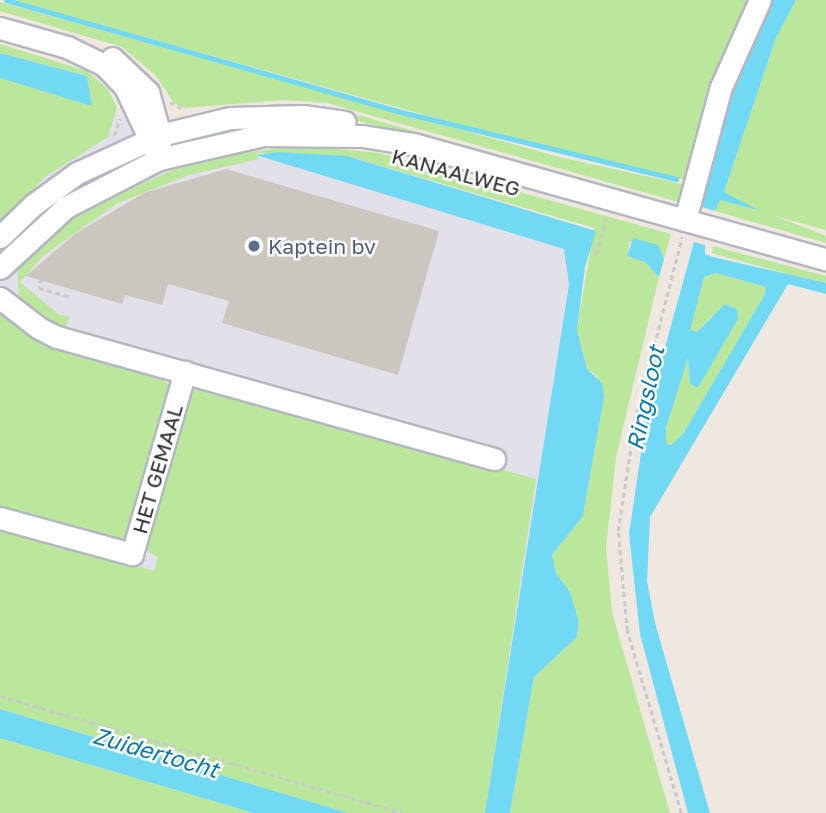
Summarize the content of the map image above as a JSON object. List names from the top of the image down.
{
  "streets": {
    "street": ["KANAALWEG", "HET GEMAAL"]
  },
  "water": ["Ringsloot", "Zuidertocht"],
  "places": ["Kaptein bv"]
}
